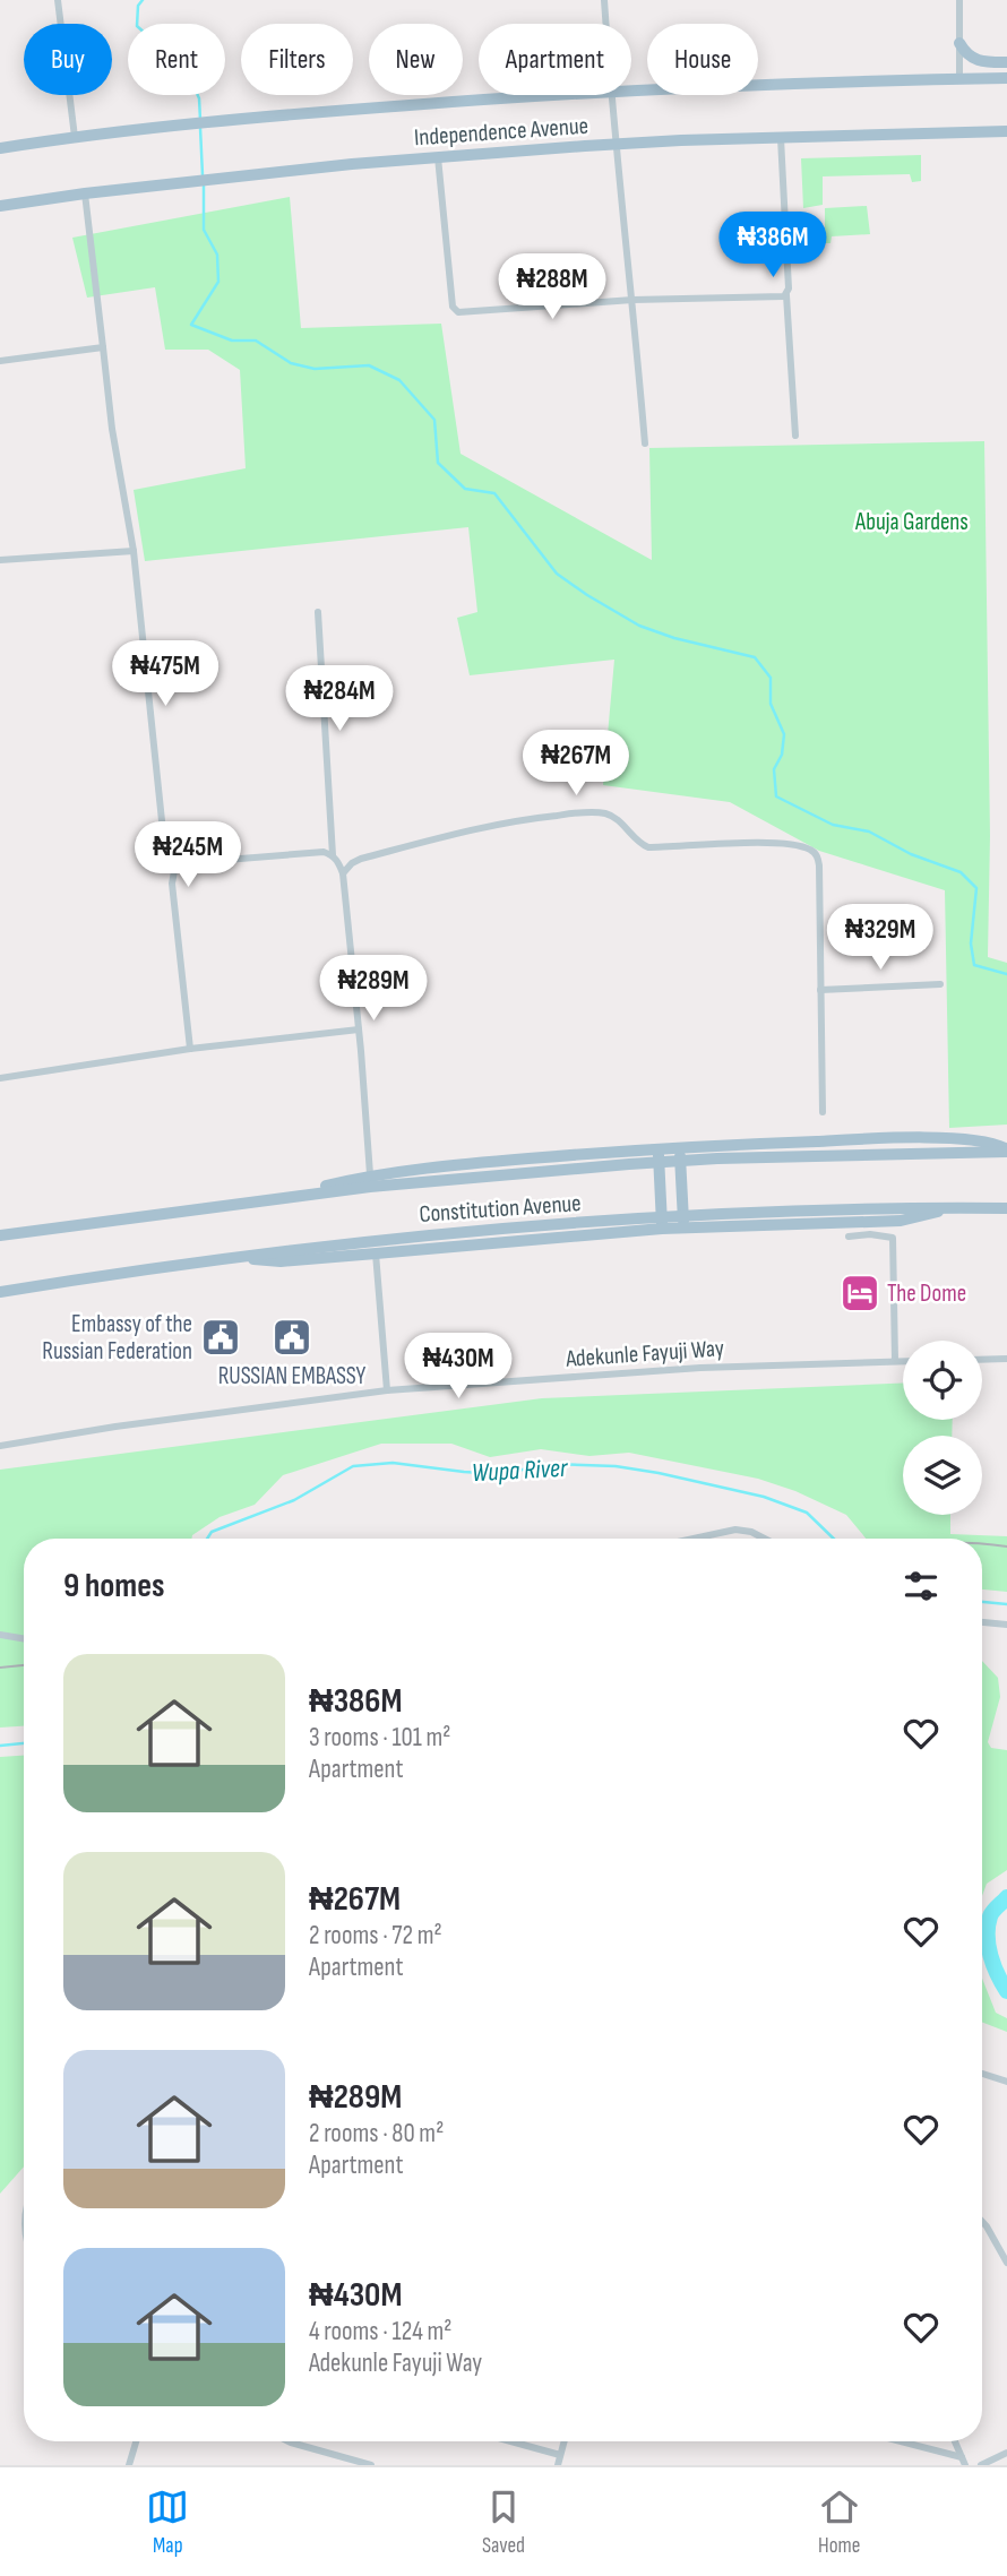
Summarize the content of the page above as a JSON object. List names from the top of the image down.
{
  "streets": {
    "main road": ["Independence Avenue", "Constitution Avenue"],
    "street": ["Adekunle Fayuji Way"]
  },
  "water": ["Wupa River"],
  "parks": ["Abuja Gardens"],
  "places": {
    "hotel": ["The Dome"],
    "public building": ["Embassy of the Russian Federation", "RUSSIAN EMBASSY"]
  },
  "page": {
    "chip": [
      "Buy",
      "Rent",
      "Filters",
      "New",
      "Apartment",
      "House"
    ],
    "price": [
      "₦386M",
      "₦288M",
      "₦475M",
      "₦284M",
      "₦267M",
      "₦245M",
      "₦329M",
      "₦289M",
      "₦430M"
    ],
    "heading": "9 homes",
    "list": [
      {
        "name": "₦386M",
        "note": "3 rooms · 101 m² · Apartment"
      },
      {
        "name": "₦267M",
        "note": "2 rooms · 72 m² · Apartment"
      },
      {
        "name": "₦289M",
        "note": "2 rooms · 80 m² · Apartment"
      },
      {
        "name": "₦430M",
        "note": "4 rooms · 124 m² · Adekunle Fayuji Way"
      }
    ],
    "tabs": ["Map", "Saved", "Home"]
  }
}
